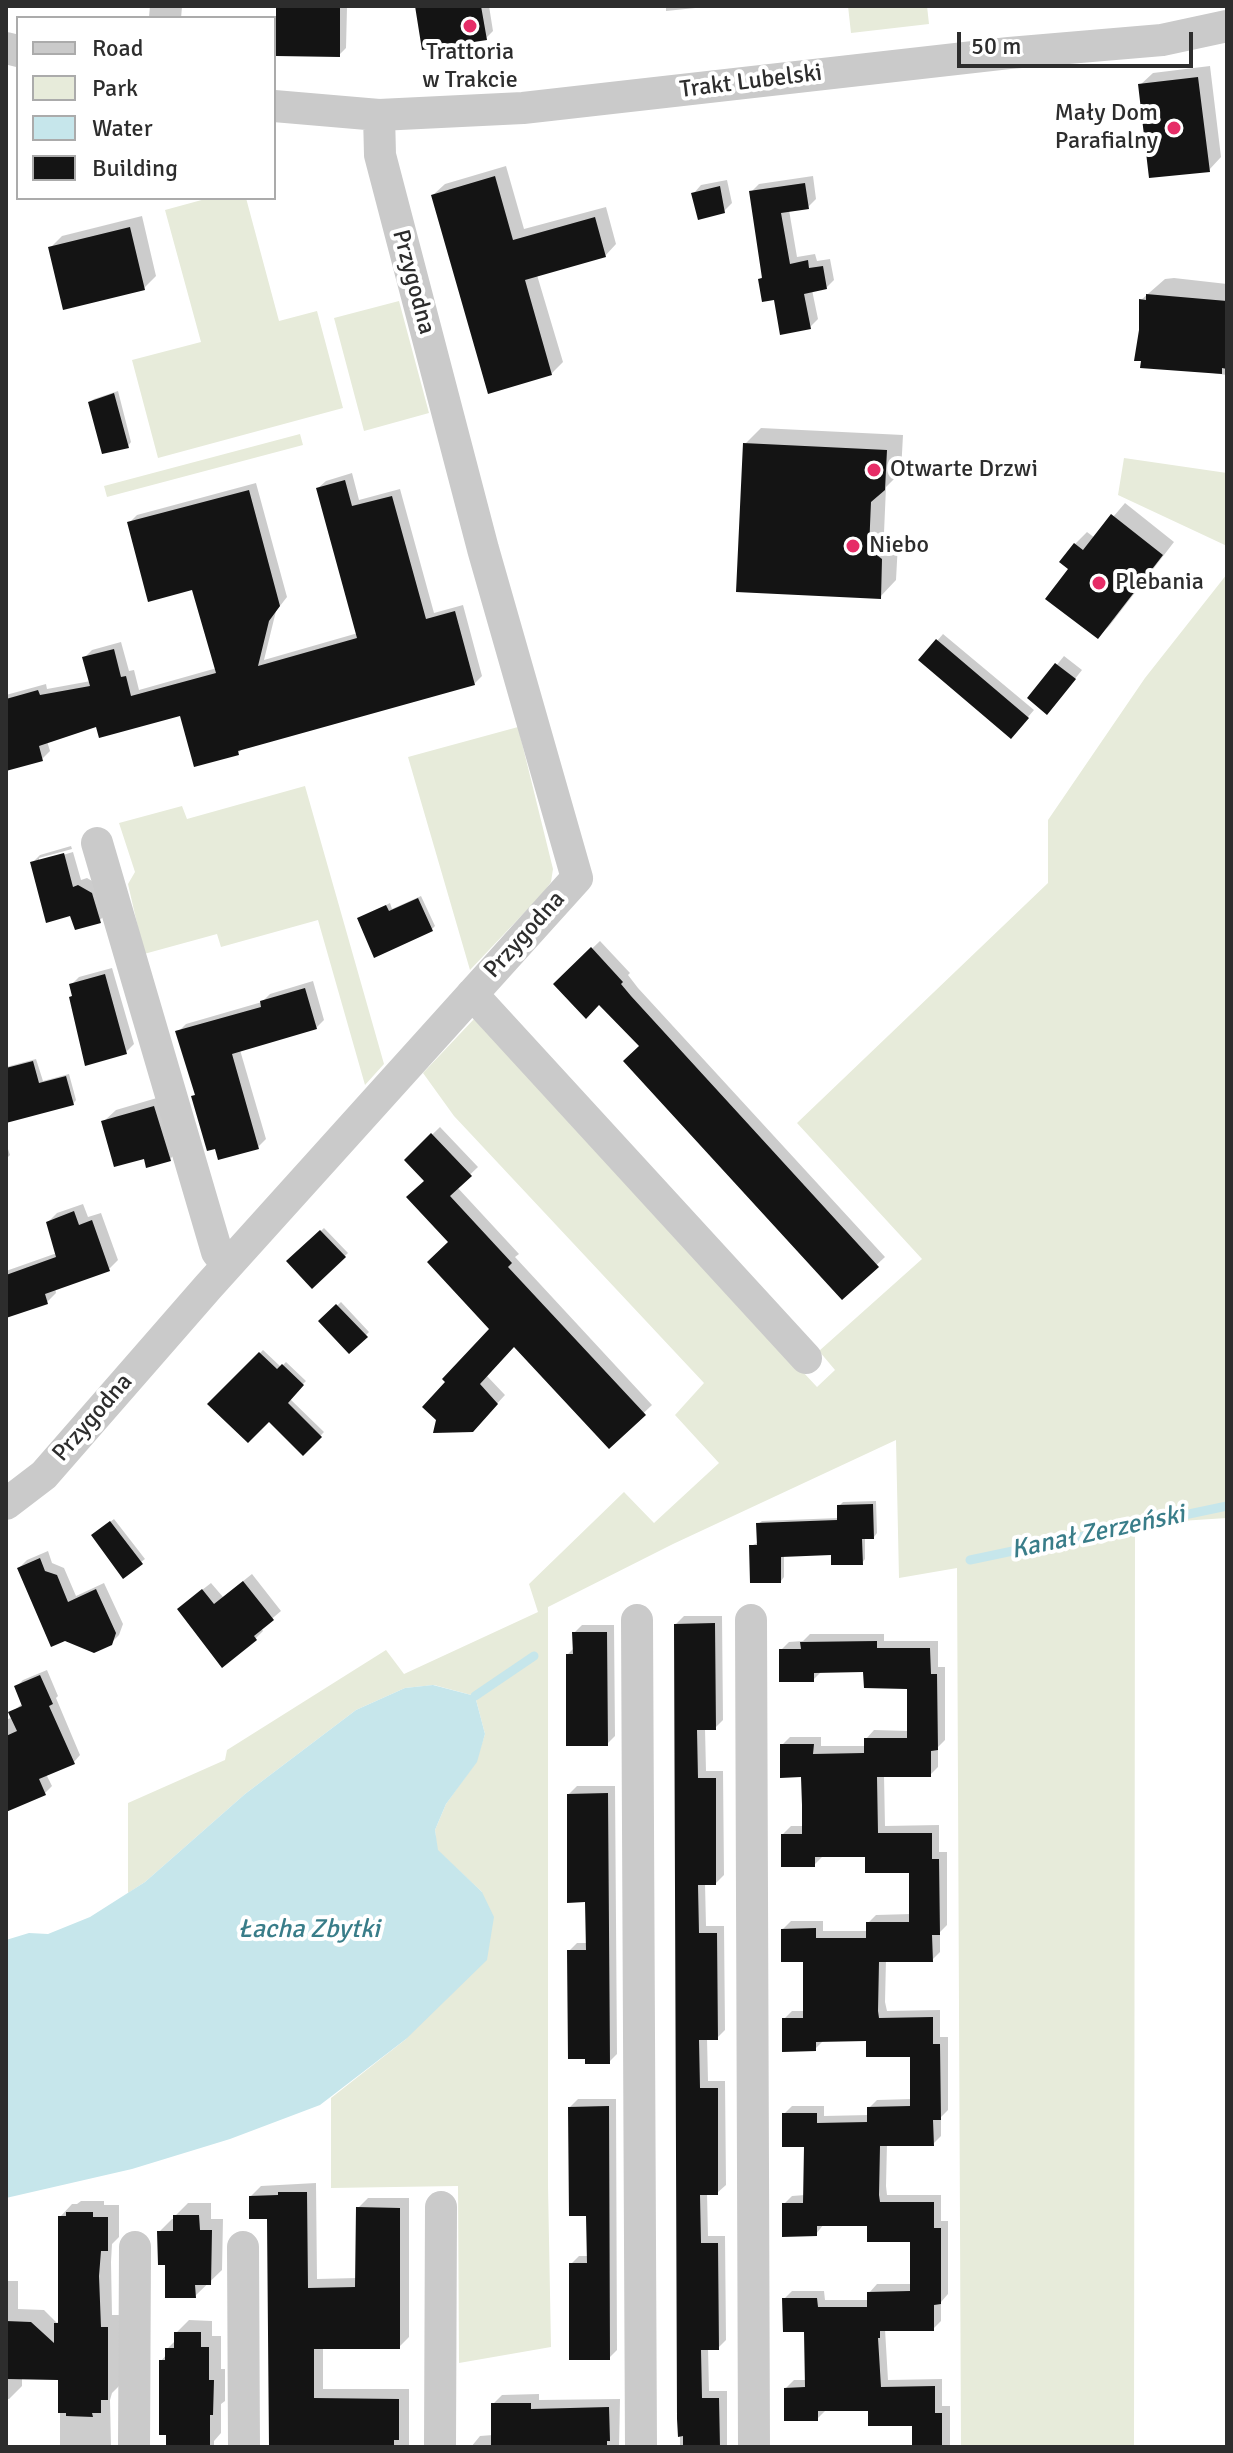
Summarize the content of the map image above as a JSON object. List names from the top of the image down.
{
  "streets": {
    "street": ["Trakt Lubelski", "Przygodna"]
  },
  "crossings": [
    ["Trakt Lubelski", "Przygodna"]
  ],
  "water": ["Kanał Zerzeński", "Łacha Zbytki"],
  "places": [
    "Trattoria w Trakcie",
    "Mały Dom Parafialny",
    "Otwarte Drzwi",
    "Niebo",
    "Plebania"
  ],
  "legend": [
    "Road",
    "Park",
    "Water",
    "Building"
  ],
  "scale_bar": "50 m"
}
